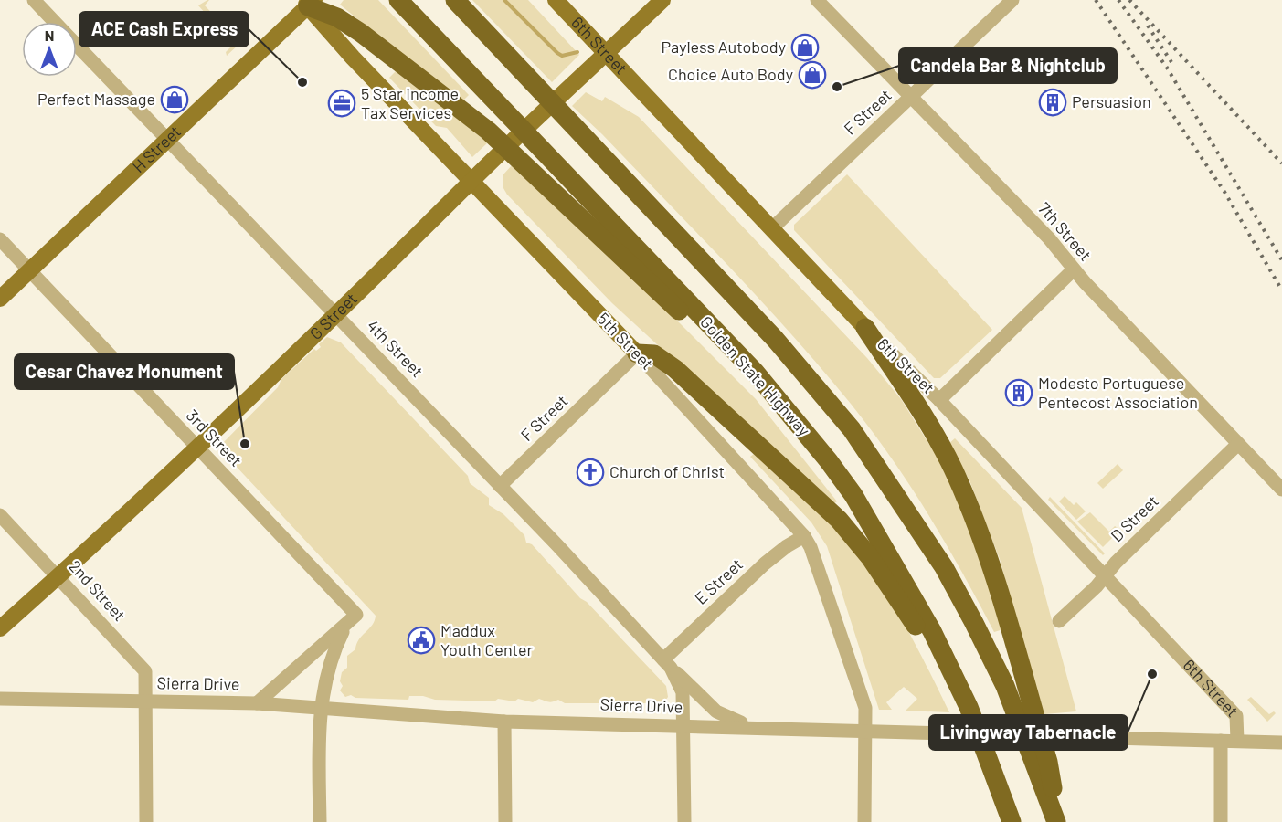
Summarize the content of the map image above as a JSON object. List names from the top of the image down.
{
  "streets": {
    "highway": ["Golden State Highway"],
    "main road": [
      "6th Street",
      "H Street",
      "G Street",
      "5th Street"
    ],
    "street": [
      "F Street",
      "7th Street",
      "4th Street",
      "3rd Street",
      "D Street",
      "E Street",
      "2nd Street",
      "Sierra Drive"
    ]
  },
  "crossings": [
    ["6th Street", "F Street"],
    ["6th Street", "G Street"],
    ["6th Street", "D Street"],
    ["6th Street", "Sierra Drive"],
    ["F Street", "7th Street"],
    ["F Street", "5th Street"],
    ["F Street", "4th Street"],
    ["H Street", "5th Street"],
    ["H Street", "4th Street"],
    ["H Street", "3rd Street"],
    ["7th Street", "D Street"],
    ["G Street", "5th Street"],
    ["G Street", "4th Street"],
    ["G Street", "3rd Street"],
    ["G Street", "2nd Street"],
    ["5th Street", "E Street"],
    ["5th Street", "Sierra Drive"],
    ["4th Street", "E Street"],
    ["4th Street", "Sierra Drive"],
    ["2nd Street", "Sierra Drive"]
  ],
  "places": {
    "shop": ["Payless Autobody", "Choice Auto Body", "Perfect Massage"],
    "other": [
      "ACE Cash Express",
      "Candela Bar & Nightclub",
      "Cesar Chavez Monument",
      "Livingway Tabernacle"
    ],
    "building": ["Persuasion", "Modesto Portuguese Pentecost Association"],
    "office": ["5 Star Income Tax Services"],
    "church": ["Church of Christ"],
    "public building": ["Maddux Youth Center"]
  },
  "north": "top"
}
